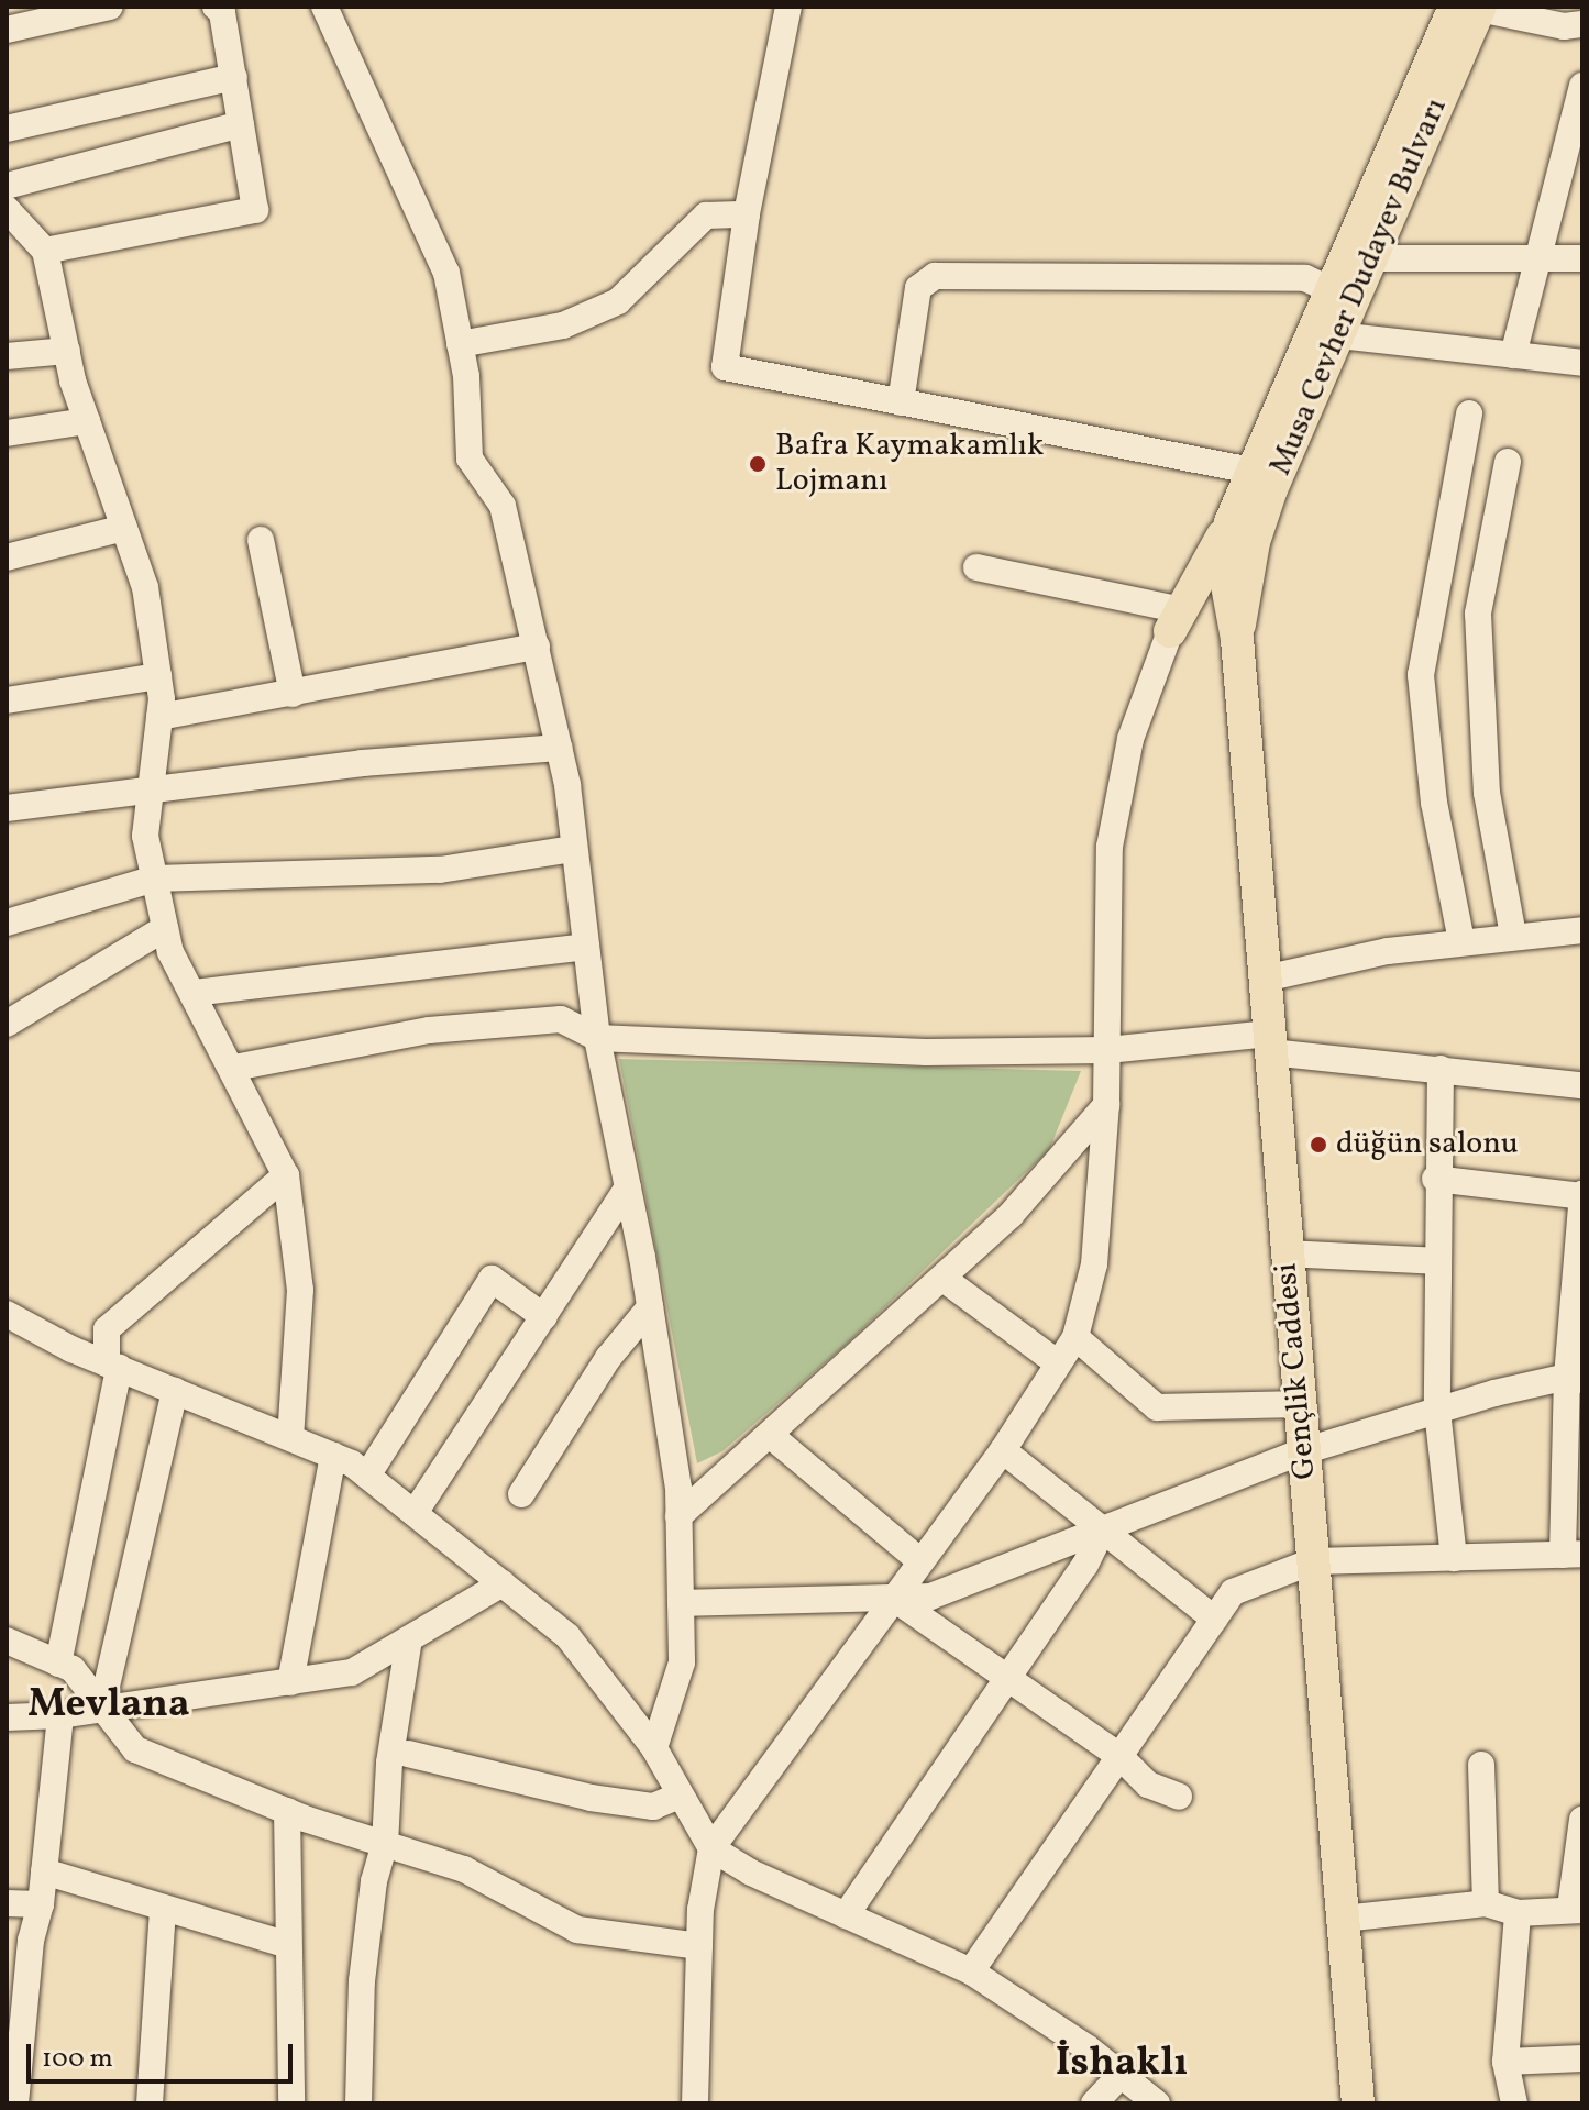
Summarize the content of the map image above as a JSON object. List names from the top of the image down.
{
  "streets": {
    "main road": ["Musa Cevher Dudayev Bulvarı", "Gençlik Caddesi"]
  },
  "crossings": [
    ["Musa Cevher Dudayev Bulvarı", "Gençlik Caddesi"]
  ],
  "districts": ["Mevlana", "İshaklı"],
  "places": ["Bafra Kaymakamlık Lojmanı", "düğün salonu"],
  "scale_bar": "100 m"
}
